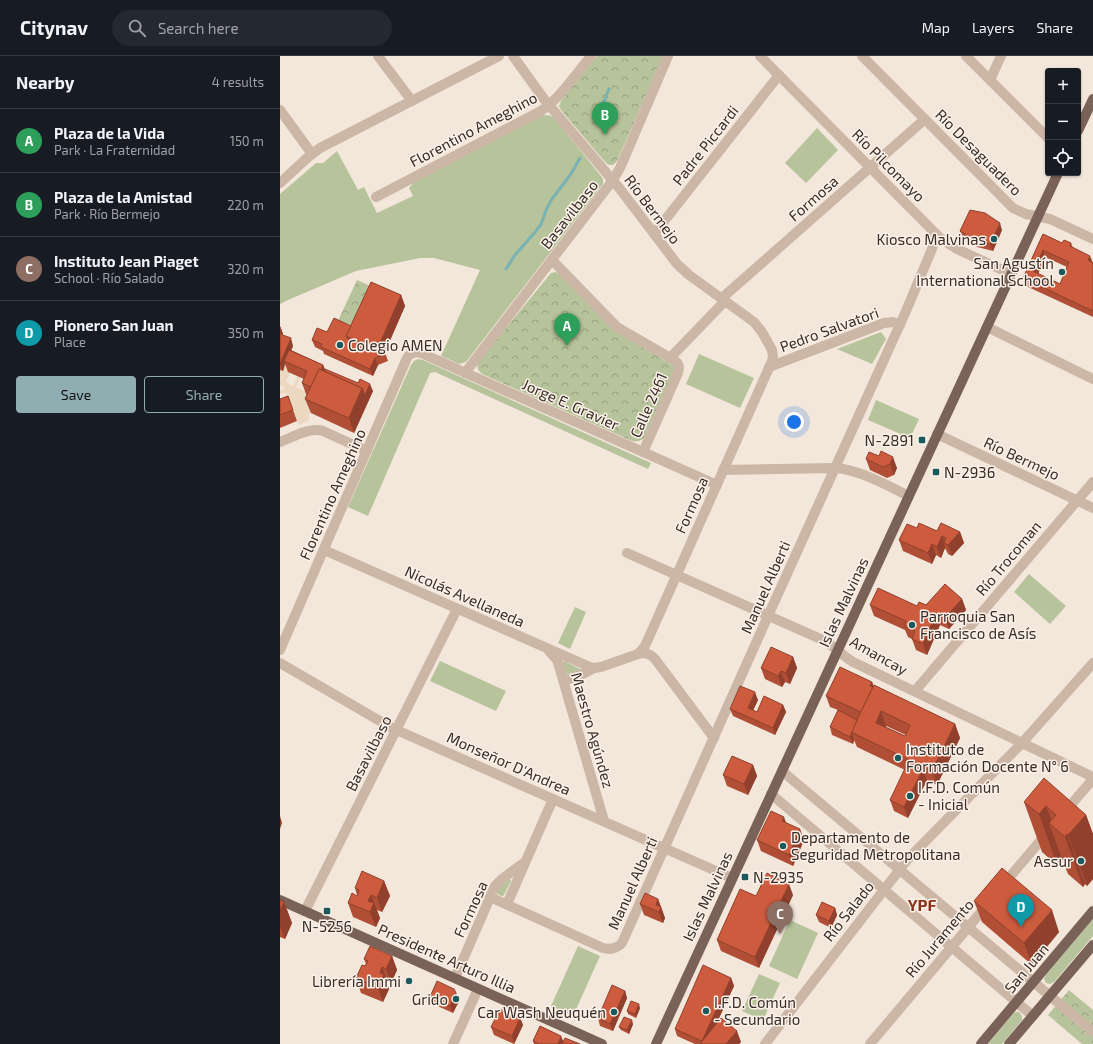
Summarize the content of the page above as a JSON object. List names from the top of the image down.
{
  "streets": {
    "main road": ["Islas Malvinas", "Presidente Arturo Illia", "San Juan"],
    "street": [
      "Florentino Ameghino",
      "Padre Piccardi",
      "Río Desaguadero",
      "Río Pilcomayo",
      "Formosa",
      "Río Bermejo",
      "Basavilbaso",
      "Pedro Salvatori",
      "Jorge E. Gravier",
      "Calle 2461",
      "Río Trocoman",
      "Manuel Alberti",
      "Nicolás Avellaneda",
      "Amancay",
      "Maestro Agúndez",
      "Monseñor D'Andrea",
      "Río Salado",
      "Río Juramento"
    ]
  },
  "crossings": [
    ["Florentino Ameghino", "Río Bermejo"],
    ["Florentino Ameghino", "Jorge E. Gravier"],
    ["Florentino Ameghino", "Nicolás Avellaneda"],
    ["Padre Piccardi", "Río Pilcomayo"],
    ["Padre Piccardi", "Río Bermejo"],
    ["Río Desaguadero", "Formosa"],
    ["Río Desaguadero", "Islas Malvinas"],
    ["Río Pilcomayo", "Formosa"],
    ["Río Pilcomayo", "Manuel Alberti"],
    ["Río Pilcomayo", "Islas Malvinas"],
    ["Formosa", "Río Bermejo"],
    ["Formosa", "Pedro Salvatori"],
    ["Formosa", "Jorge E. Gravier"],
    ["Formosa", "Calle 2461"],
    ["Formosa", "Manuel Alberti"],
    ["Formosa", "Amancay"],
    ["Formosa", "Monseñor D'Andrea"],
    ["Formosa", "Presidente Arturo Illia"],
    ["Río Bermejo", "Basavilbaso"],
    ["Río Bermejo", "Pedro Salvatori"],
    ["Río Bermejo", "Calle 2461"],
    ["Río Bermejo", "Río Trocoman"],
    ["Río Bermejo", "Islas Malvinas"],
    ["Basavilbaso", "Jorge E. Gravier"],
    ["Basavilbaso", "Nicolás Avellaneda"],
    ["Basavilbaso", "Monseñor D'Andrea"],
    ["Basavilbaso", "Presidente Arturo Illia"],
    ["Pedro Salvatori", "Manuel Alberti"],
    ["Jorge E. Gravier", "Calle 2461"],
    ["Río Trocoman", "Amancay"],
    ["Manuel Alberti", "Amancay"],
    ["Manuel Alberti", "Monseñor D'Andrea"],
    ["Nicolás Avellaneda", "Maestro Agúndez"],
    ["Islas Malvinas", "Amancay"],
    ["Islas Malvinas", "Monseñor D'Andrea"],
    ["Amancay", "Río Salado"],
    ["Amancay", "Río Juramento"],
    ["Maestro Agúndez", "Monseñor D'Andrea"]
  ],
  "districts": ["YPF"],
  "places": {
    "other": [
      "Kiosco Malvinas",
      "San Agustín International School",
      "Colegio AMEN",
      "Parroquia San Francisco de Asís",
      "Instituto de Formación Docente N° 6",
      "I.F.D. Común - Inicial",
      "Departamento de Seguridad Metropolitana",
      "Assur",
      "Librería Immi",
      "Grido",
      "I.F.D. Común - Secundario",
      "Car Wash Neuquén"
    ],
    "transit": [
      "N-2891",
      "N-2936",
      "N-2935",
      "N-5256"
    ]
  },
  "page": {
    "header": "Citynav",
    "search": "Search here",
    "nav": ["Map", "Layers", "Share"],
    "heading": ["Nearby", "4 results"],
    "map_buttons": ["+", "−"],
    "pins": [
      "B",
      "A",
      "D",
      "C"
    ],
    "list": [
      {
        "mark": "A",
        "name": "Plaza de la Vida",
        "note": "Park · La Fraternidad",
        "value": "150 m"
      },
      {
        "mark": "B",
        "name": "Plaza de la Amistad",
        "note": "Park · Río Bermejo",
        "value": "220 m"
      },
      {
        "mark": "C",
        "name": "Instituto Jean Piaget",
        "note": "School · Río Salado",
        "value": "320 m"
      },
      {
        "mark": "D",
        "name": "Pionero San Juan",
        "note": "Place",
        "value": "350 m"
      }
    ],
    "buttons": ["Save", "Share"]
  }
}
